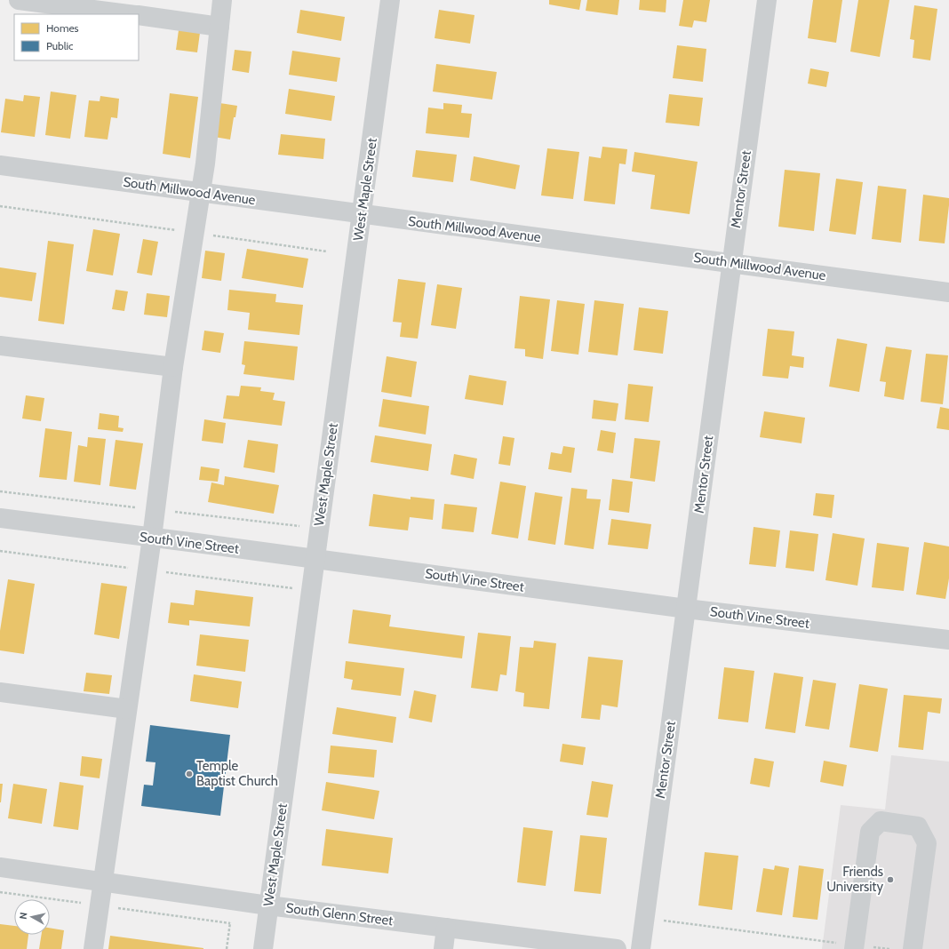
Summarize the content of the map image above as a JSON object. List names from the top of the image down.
{
  "streets": {
    "street": [
      "West Maple Street",
      "Mentor Street",
      "South Millwood Avenue",
      "South Vine Street",
      "South Glenn Street"
    ]
  },
  "crossings": [
    ["West Maple Street", "South Millwood Avenue"],
    ["West Maple Street", "South Vine Street"],
    ["West Maple Street", "South Glenn Street"],
    ["Mentor Street", "South Millwood Avenue"],
    ["Mentor Street", "South Vine Street"]
  ],
  "places": ["Temple Baptist Church", "Friends University"],
  "legend": ["Homes", "Public"],
  "north": "left"
}
